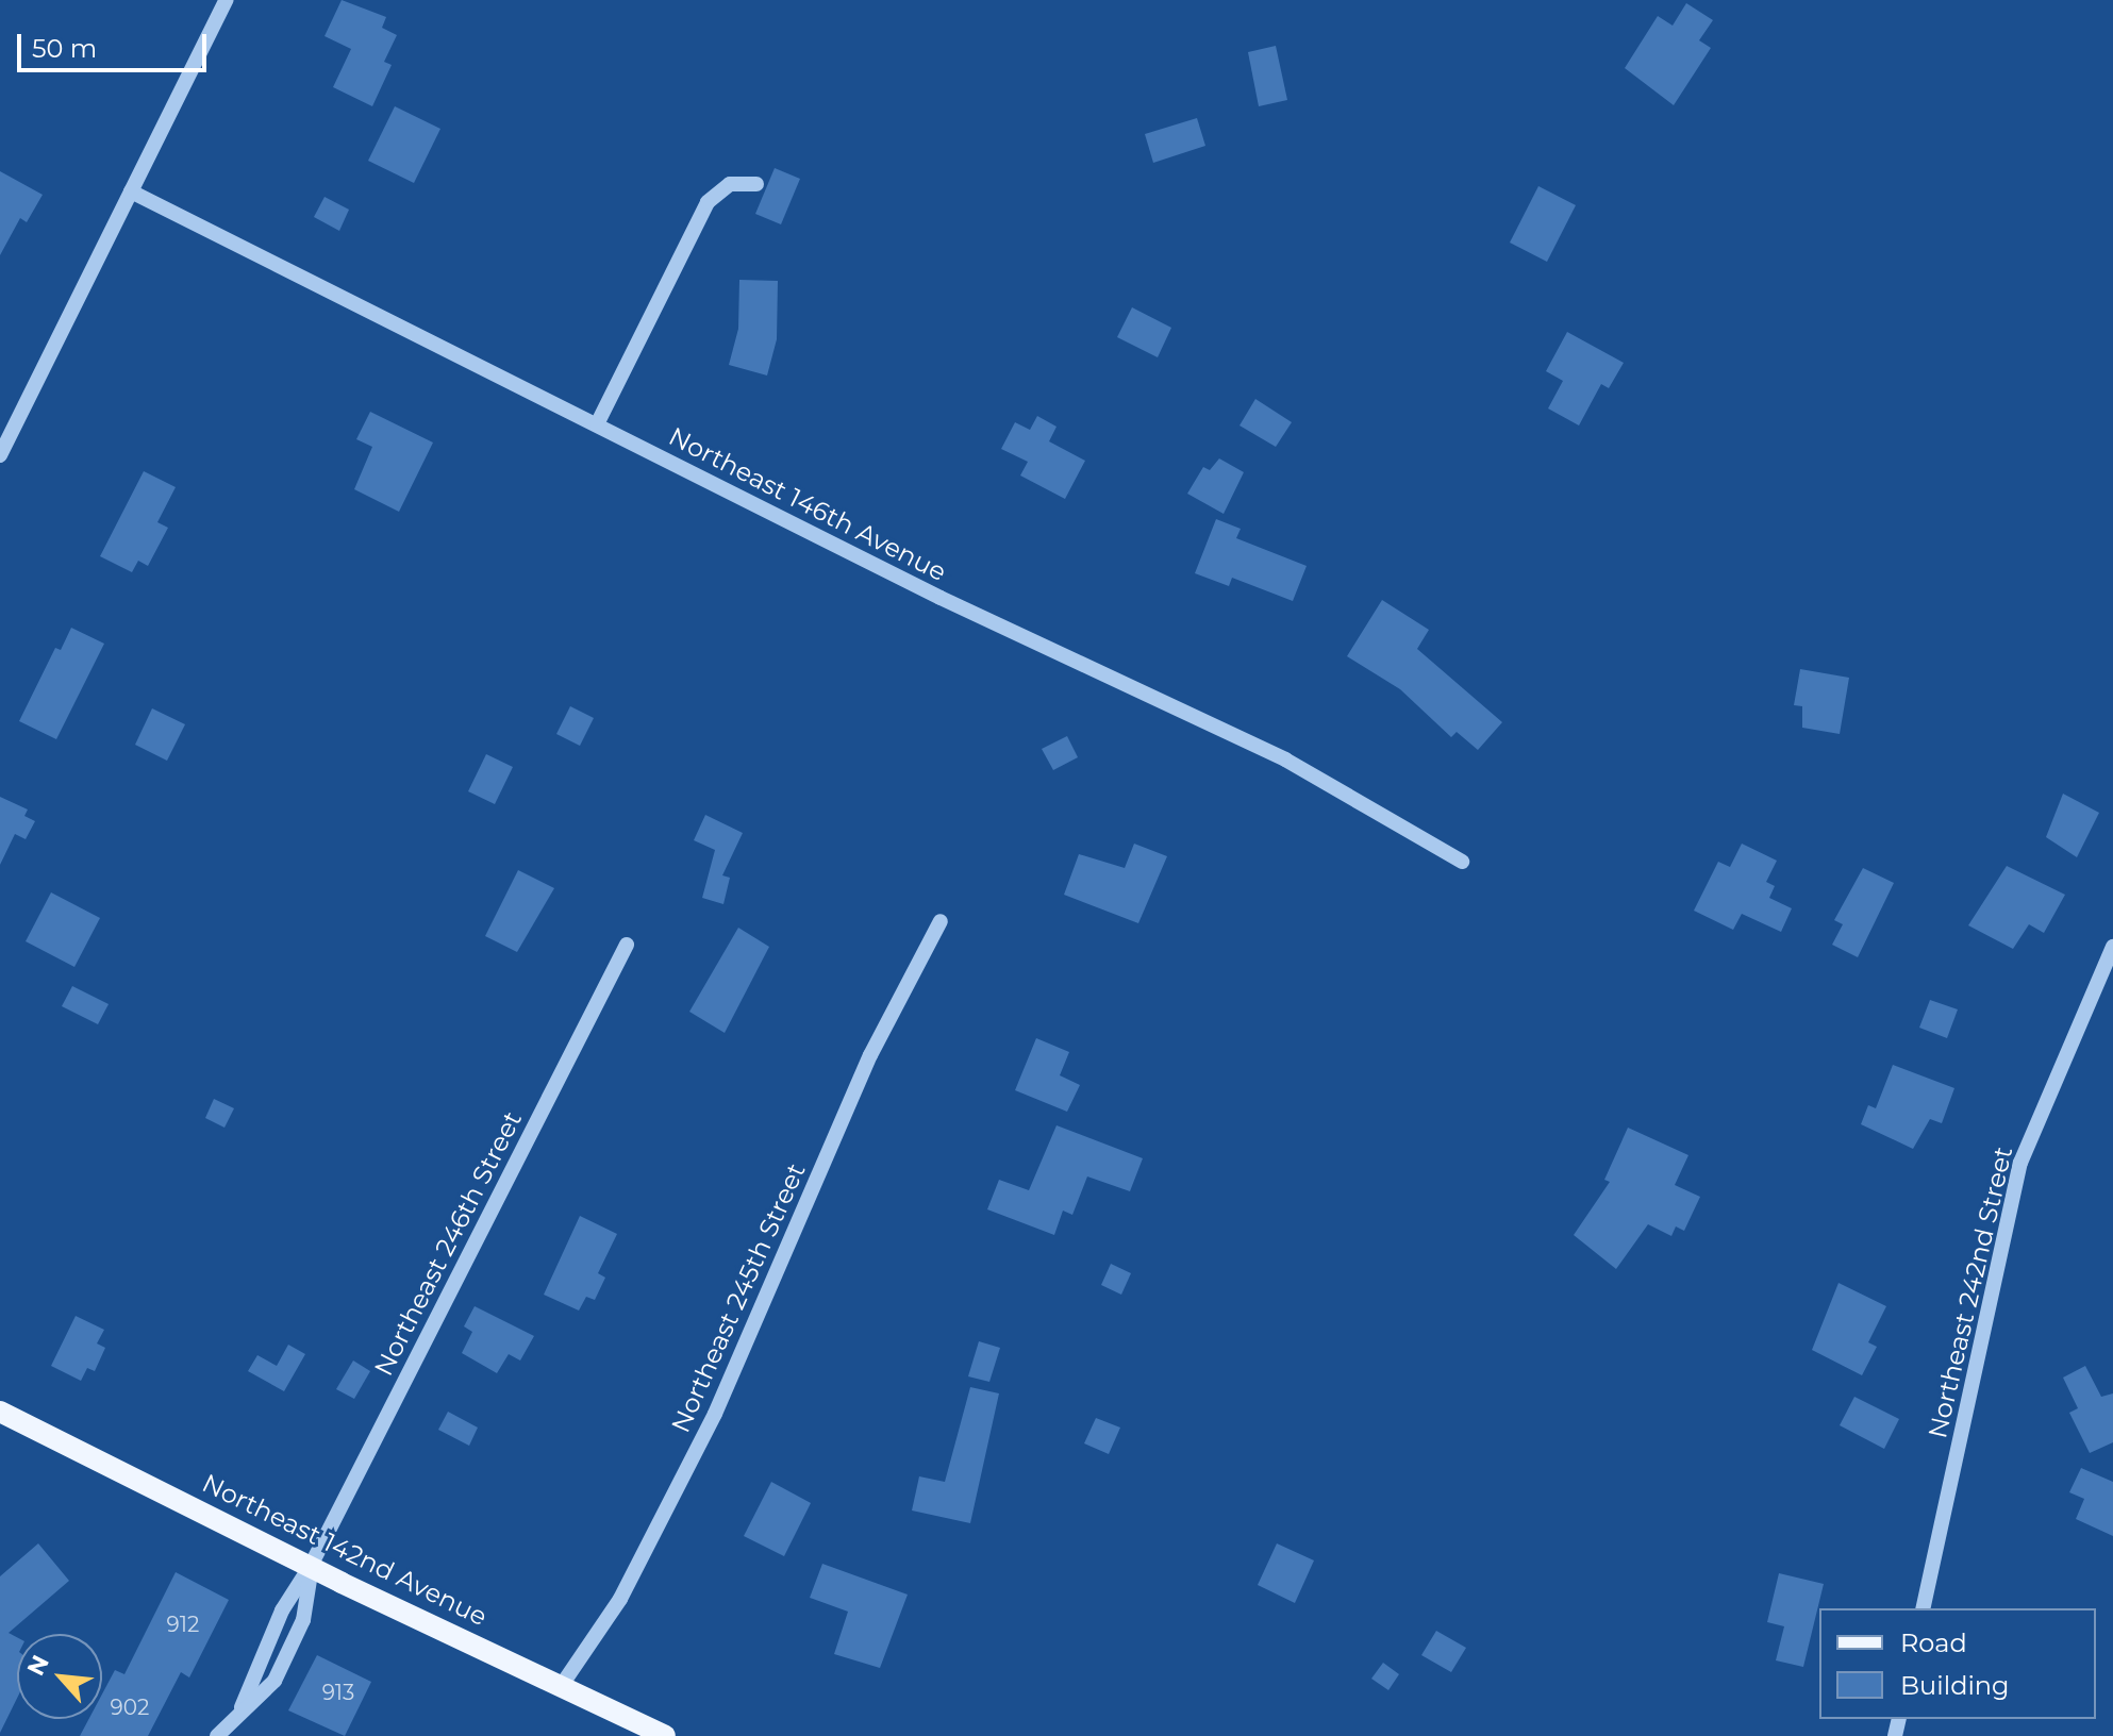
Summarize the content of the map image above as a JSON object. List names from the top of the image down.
{
  "streets": {
    "main road": ["Northeast 142nd Avenue"],
    "street": [
      "Northeast 146th Avenue",
      "Northeast 246th Street",
      "Northeast 242nd Street",
      "Northeast 245th Street"
    ]
  },
  "crossings": [
    ["Northeast 246th Street", "Northeast 142nd Avenue"],
    ["Northeast 245th Street", "Northeast 142nd Avenue"]
  ],
  "house_numbers": ["912", "913", "902"],
  "legend": ["Road", "Building"],
  "scale_bar": "50 m",
  "north": "top left"
}
